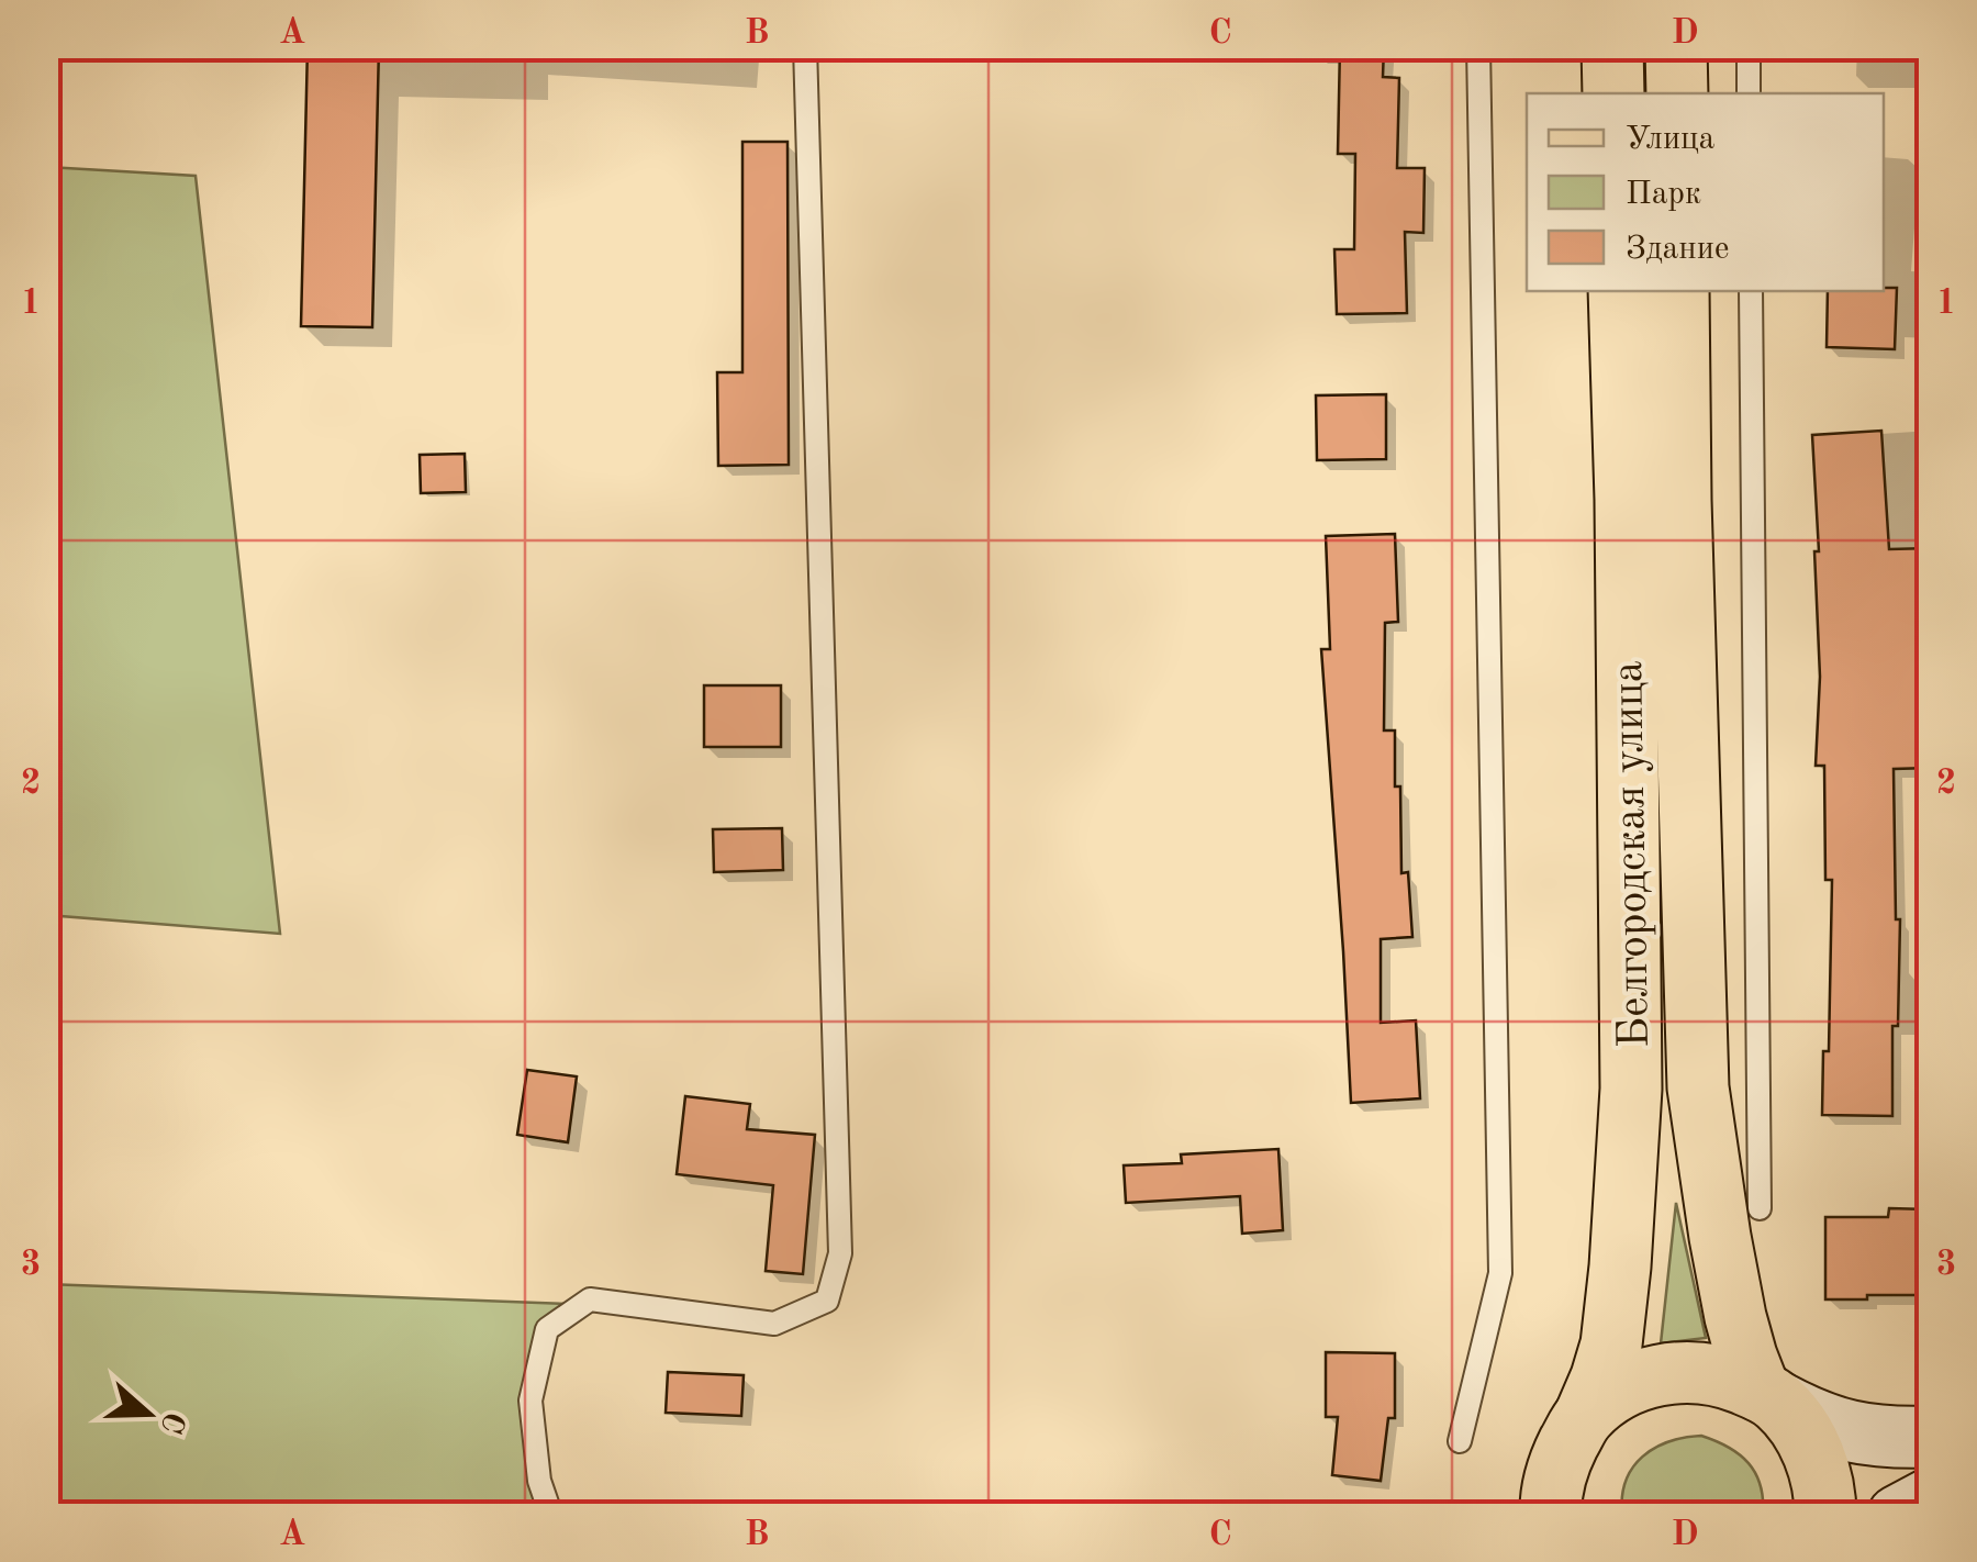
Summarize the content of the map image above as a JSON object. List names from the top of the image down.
{
  "streets": {
    "main road": ["Белгородская улица"]
  },
  "legend": ["Улица", "Парк", "Здание"],
  "north": "right",
  "grid": {
    "columns": [
      "A",
      "B",
      "C",
      "D"
    ],
    "rows": ["1", "2", "3"]
  }
}
